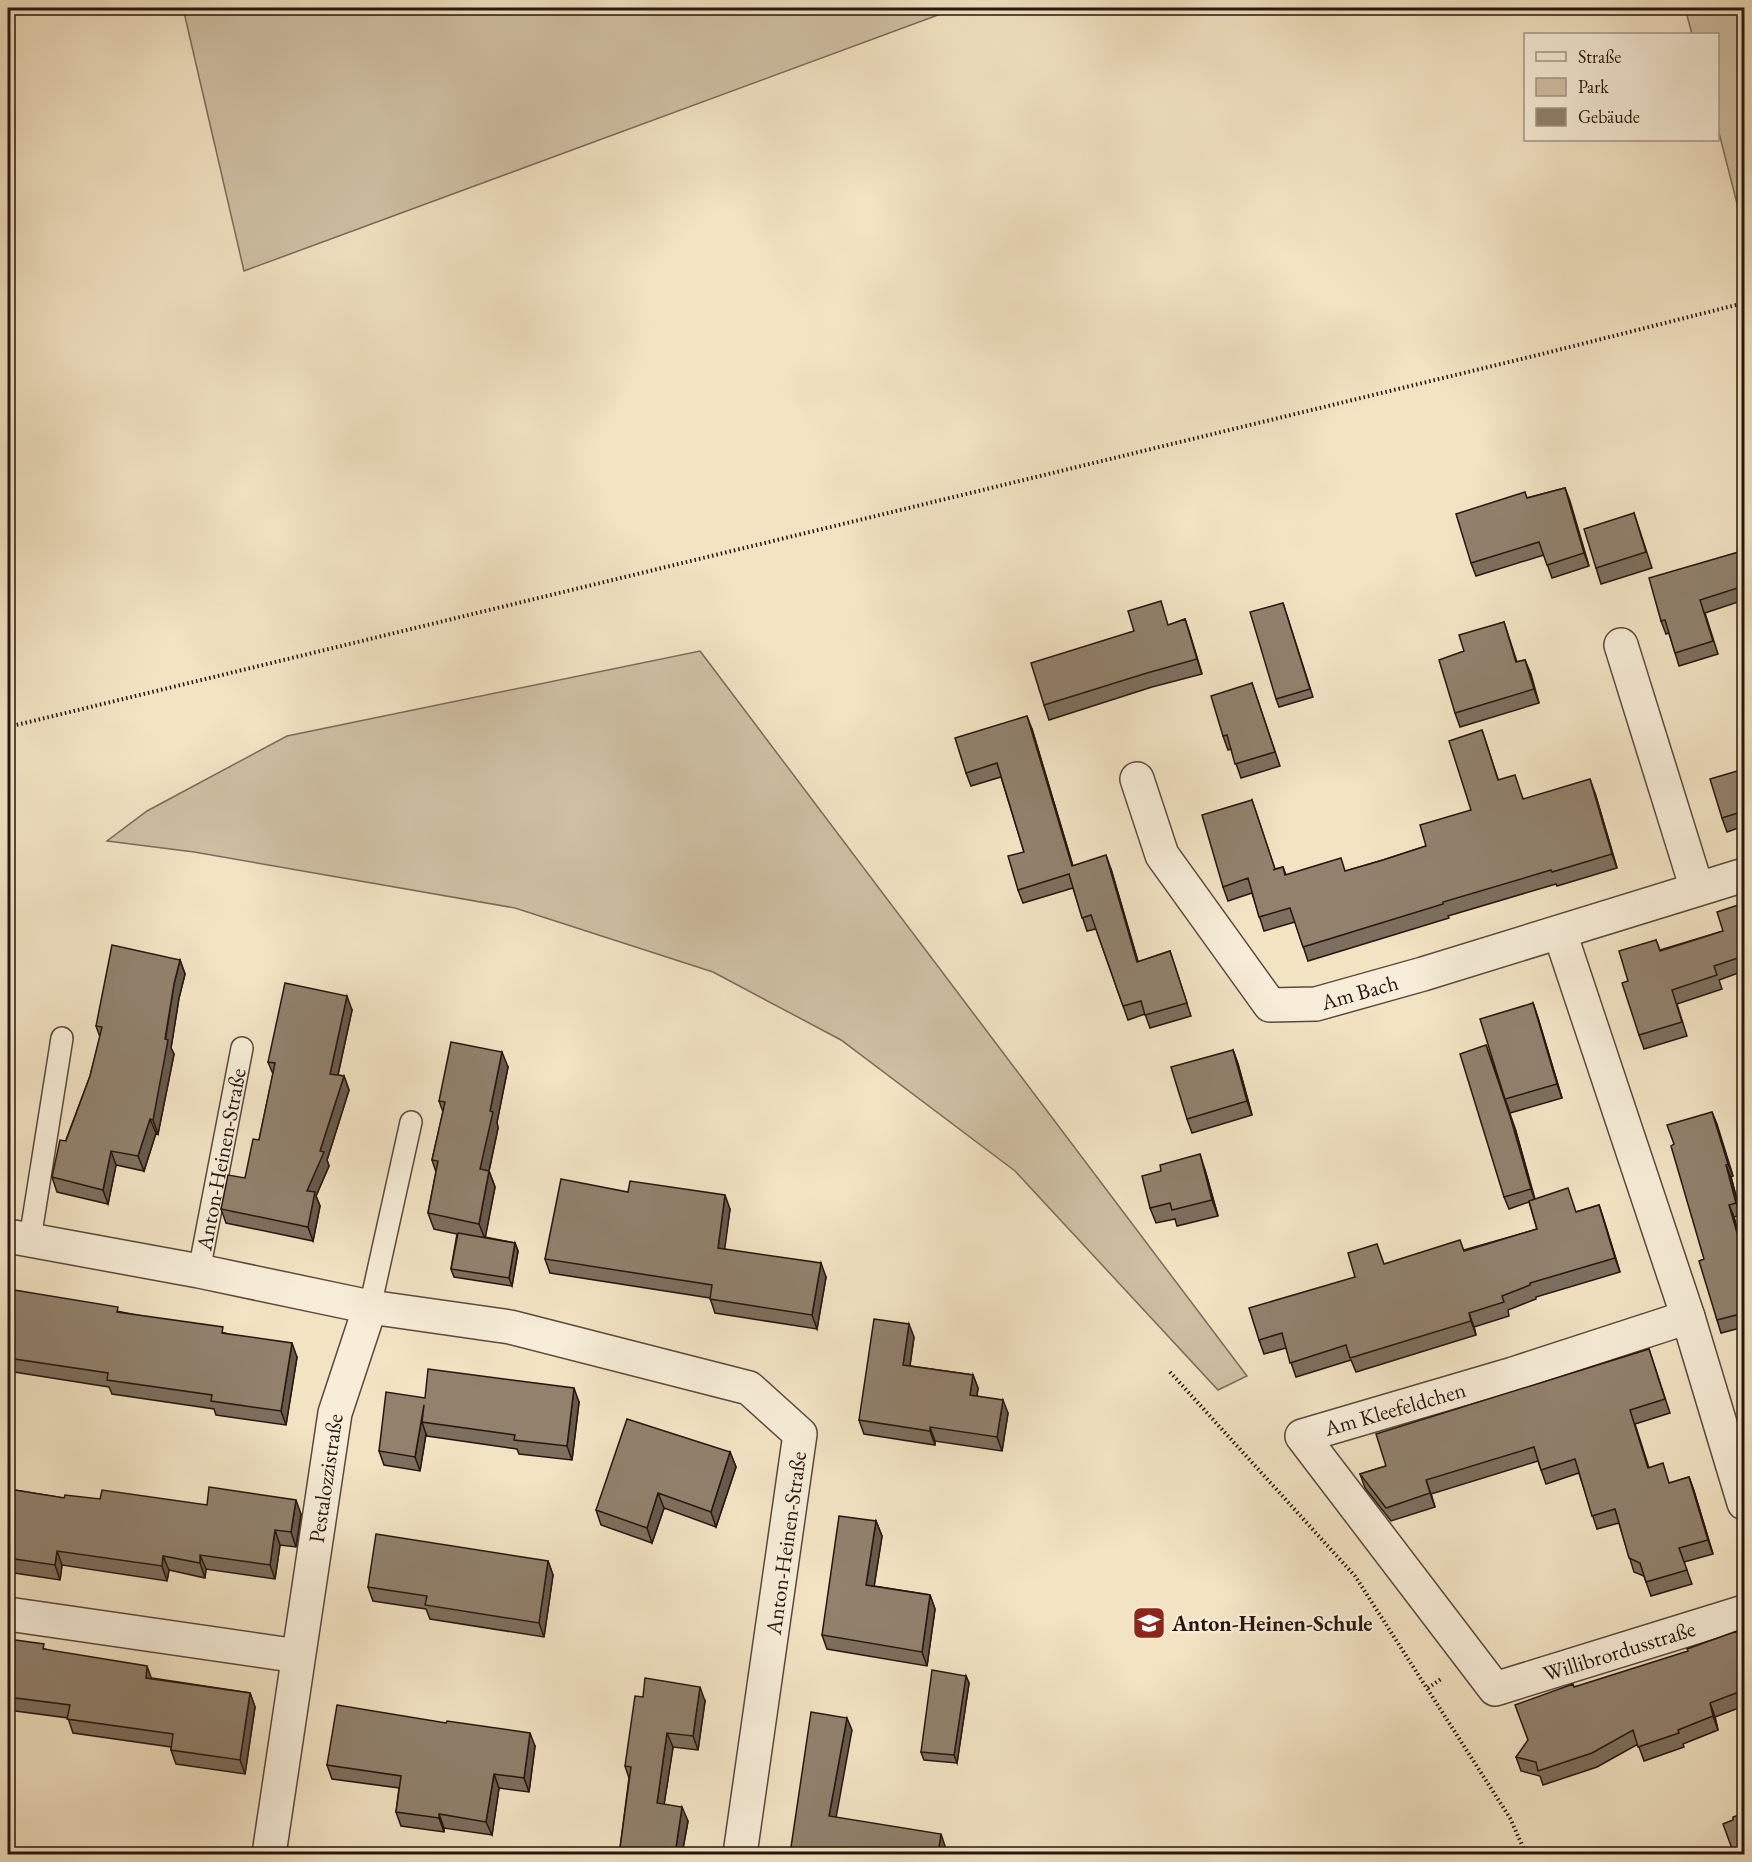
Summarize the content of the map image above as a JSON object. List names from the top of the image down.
{
  "streets": {
    "street": [
      "Am Bach",
      "Anton-Heinen-Straße",
      "Am Kleefeldchen",
      "Pestalozzistraße",
      "Willibrordusstraße"
    ]
  },
  "crossings": [
    ["Anton-Heinen-Straße", "Pestalozzistraße"],
    ["Am Kleefeldchen", "Willibrordusstraße"]
  ],
  "places": {
    "school or university": ["Anton-Heinen-Schule"]
  },
  "legend": ["Straße", "Park", "Gebäude"]
}
